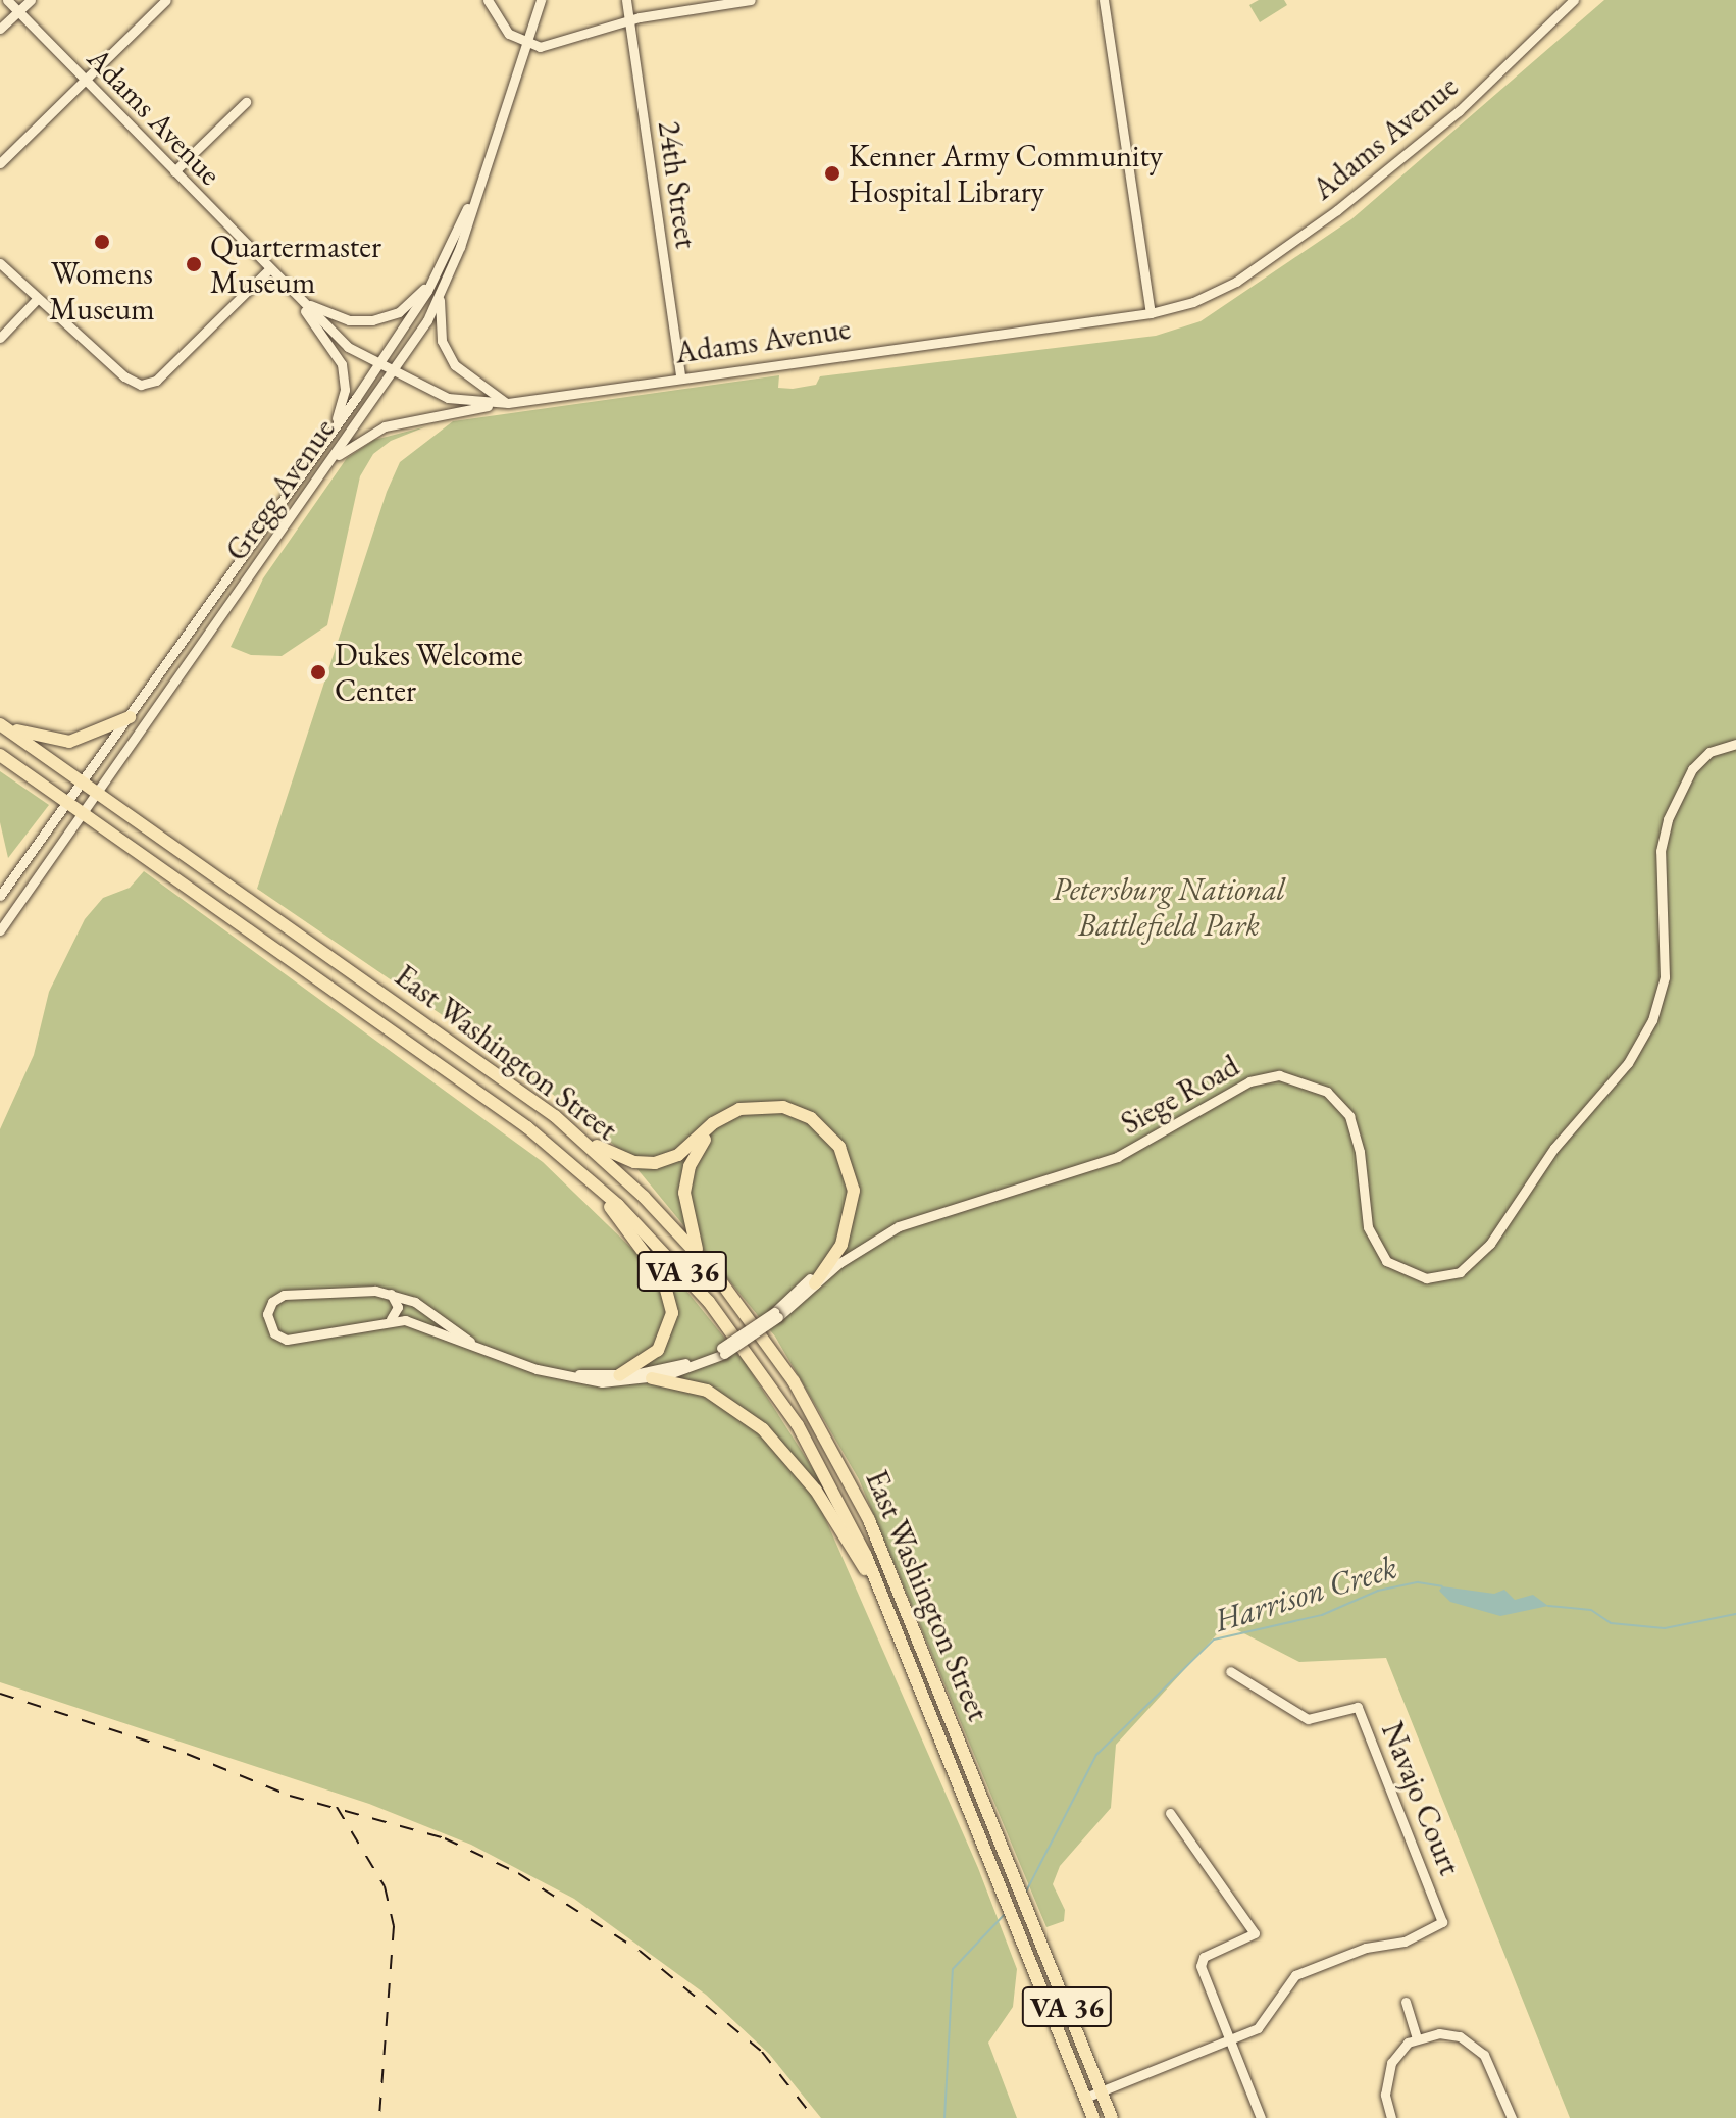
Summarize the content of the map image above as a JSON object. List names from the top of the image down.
{
  "streets": {
    "highway": ["East Washington Street", "VA 36"],
    "street": [
      "Adams Avenue",
      "24th Street",
      "Gregg Avenue",
      "Siege Road",
      "Navajo Court"
    ]
  },
  "crossings": [
    ["Adams Avenue", "24th Street"],
    ["Adams Avenue", "Gregg Avenue"],
    ["Gregg Avenue", "East Washington Street"]
  ],
  "water": ["Harrison Creek"],
  "parks": ["Petersburg National Battlefield Park"],
  "places": [
    "Kenner Army Community Hospital Library",
    "Womens Museum",
    "Quartermaster Museum",
    "Dukes Welcome Center"
  ]
}
